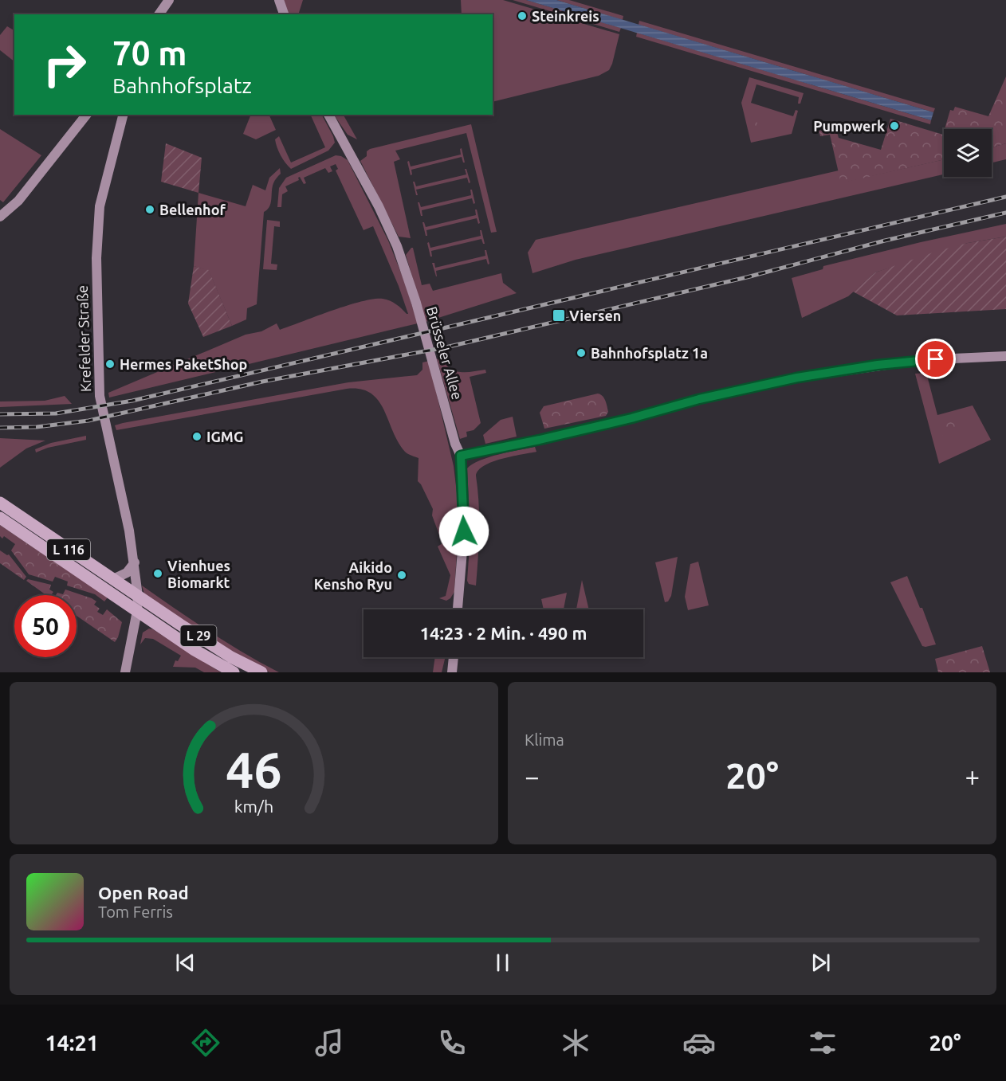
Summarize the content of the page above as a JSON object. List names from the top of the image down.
{
  "streets": {
    "main road": [
      "Krefelder Straße",
      "Brüsseler Allee",
      "L 116",
      "L 29"
    ]
  },
  "crossings": [
    ["Krefelder Straße", "L 116"],
    ["Krefelder Straße", "L 29"],
    ["L 116", "L 29"]
  ],
  "places": {
    "other": [
      "Steinkreis",
      "Pumpwerk",
      "Bellenhof",
      "Bahnhofsplatz 1a",
      "Hermes PaketShop",
      "IGMG",
      "Vienhues Biomarkt",
      "Aikido Kensho Ryu"
    ],
    "transit": ["Viersen"]
  },
  "page": {
    "turn": ["70 m", "Bahnhofsplatz"],
    "limit": "50",
    "trip": "14:23 · 2 Min. · 490 m",
    "tile": "Klima",
    "heat": ["−", "20°", "+"],
    "song": ["Open Road", "Tom Ferris"],
    "tabs": ["14:21", "20°"],
    "gauge": ["46", "km/h"]
  }
}
